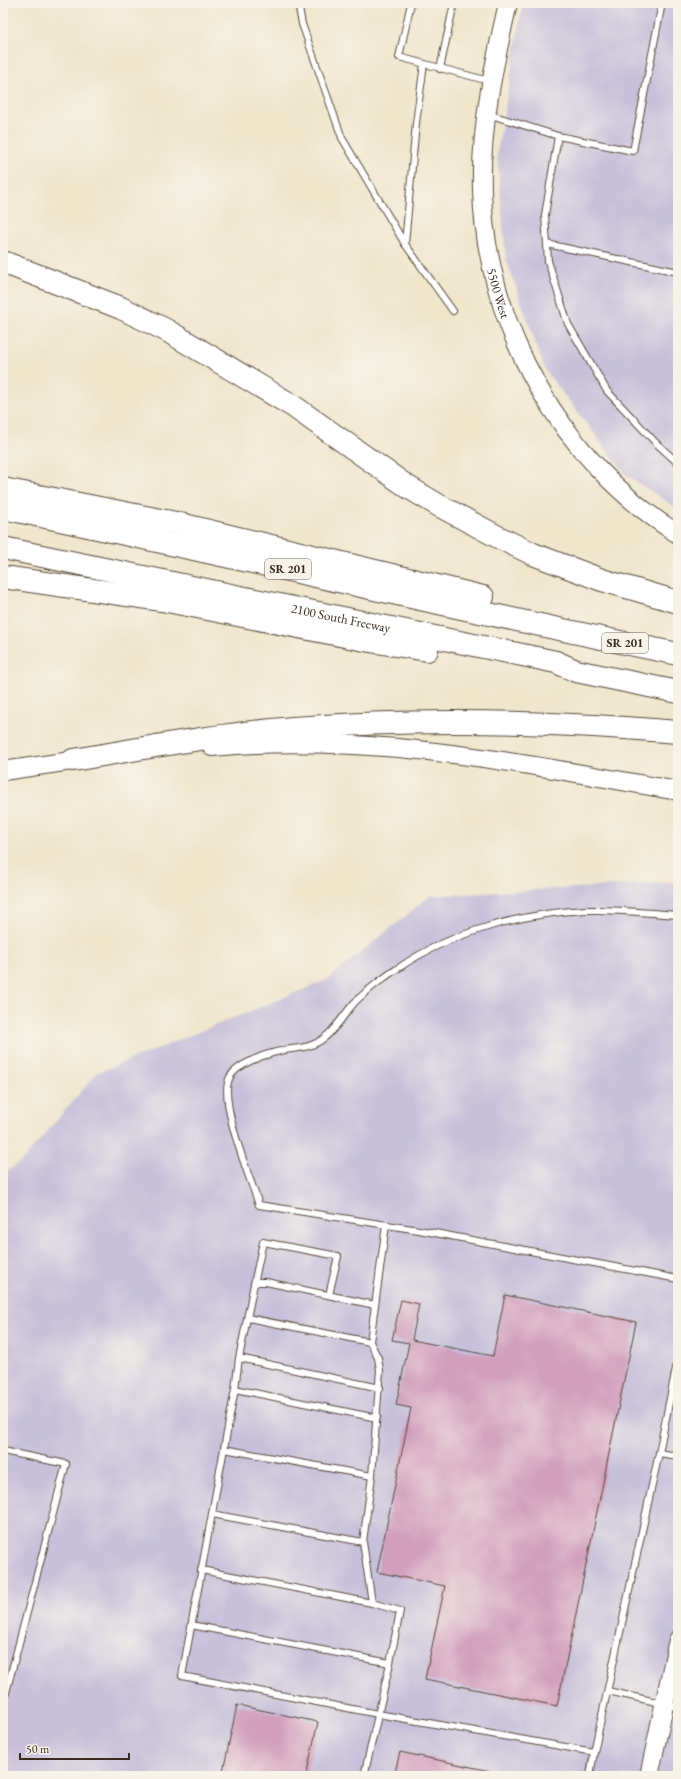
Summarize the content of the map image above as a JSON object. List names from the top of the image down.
{
  "streets": {
    "highway": ["SR 201", "2100 South Freeway"],
    "street": ["5500 West"]
  },
  "scale_bar": "50 m"
}
